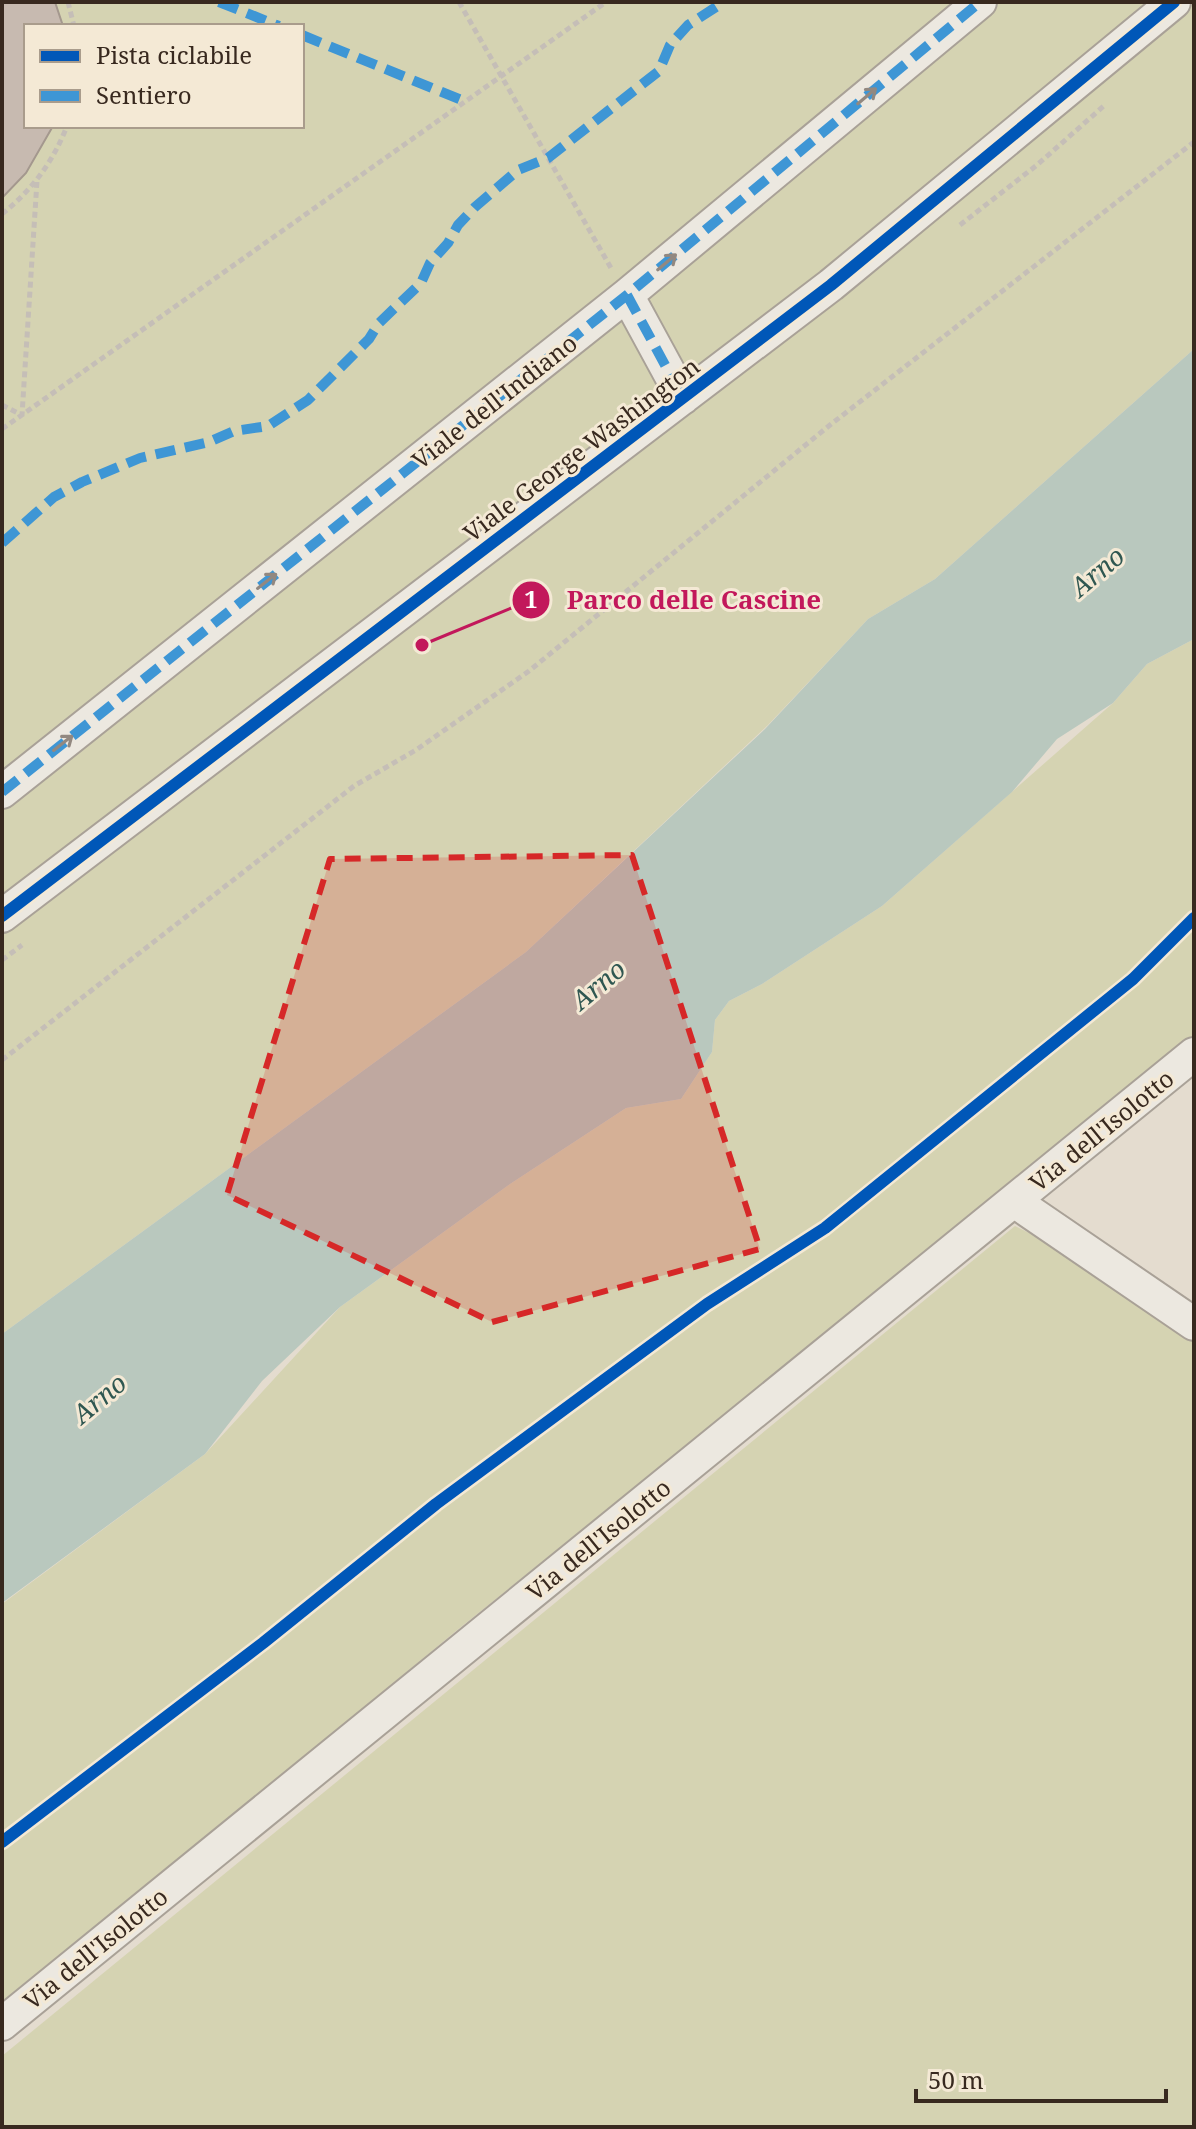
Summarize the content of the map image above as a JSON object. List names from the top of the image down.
{
  "streets": {
    "street": ["Viale dell'Indiano", "Viale George Washington", "Via dell'Isolotto"]
  },
  "crossings": [
    ["Viale dell'Indiano", "Viale George Washington"]
  ],
  "one_way": ["Viale dell'Indiano"],
  "water": ["Arno"],
  "places": ["Parco delle Cascine"],
  "legend": ["Pista ciclabile", "Sentiero"],
  "scale_bar": "50 m"
}
